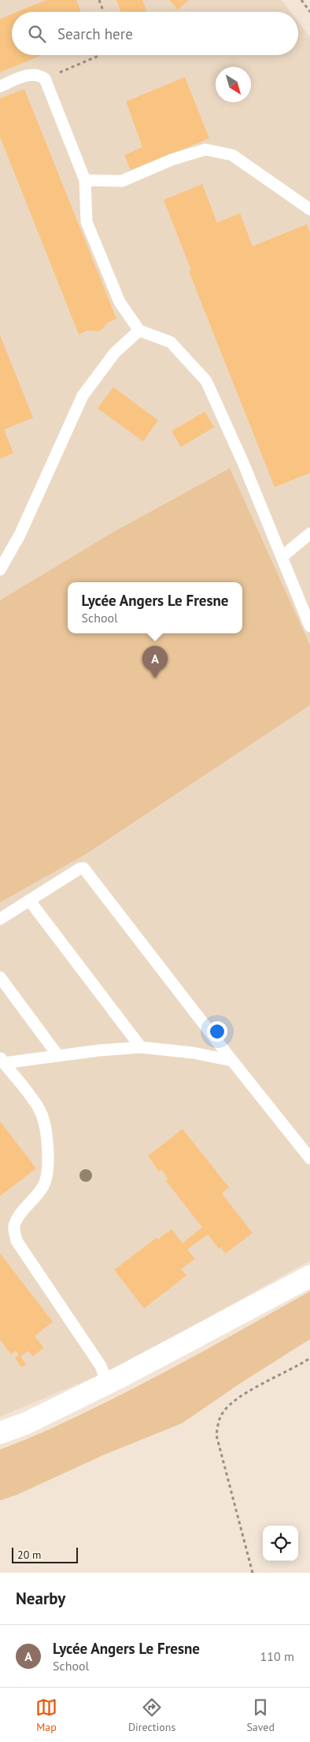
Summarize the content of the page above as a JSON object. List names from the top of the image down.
{
  "scale_bar": "20 m",
  "north": "bottom right",
  "page": {
    "search": "Search here",
    "popup": ["Lycée Angers Le Fresne", "School"],
    "pins": "A",
    "scale": "20 m",
    "heading": "Nearby",
    "list": [
      {
        "mark": "A",
        "name": "Lycée Angers Le Fresne",
        "note": "School",
        "value": "110 m"
      }
    ],
    "nav": ["Map", "Directions", "Saved"]
  }
}
